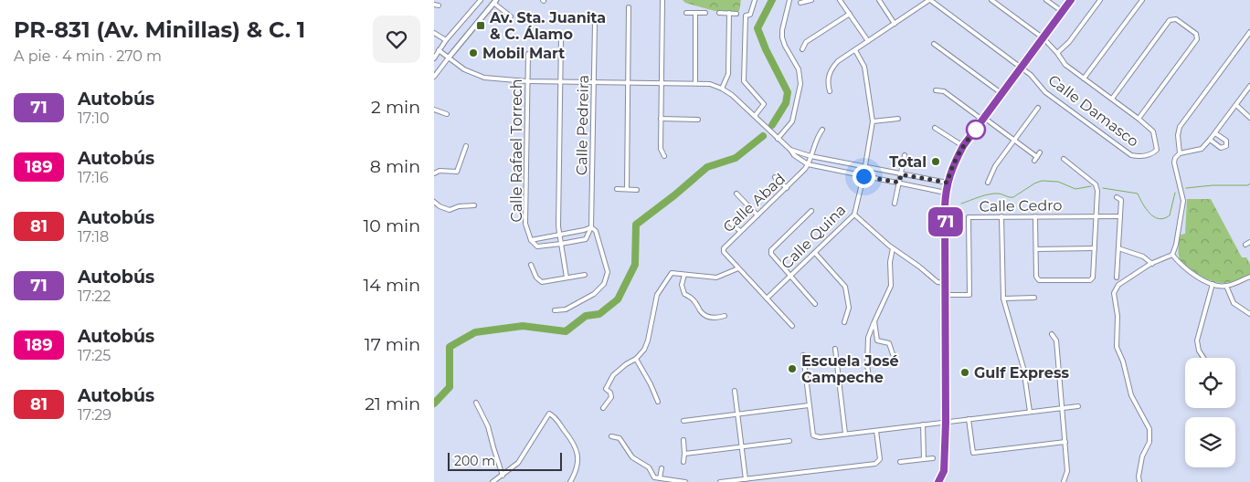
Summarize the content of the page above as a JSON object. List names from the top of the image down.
{
  "streets": {
    "street": [
      "Calle Damasco",
      "Calle Pedreira",
      "Calle Rafael Torrech",
      "Calle Abad",
      "Calle Cedro",
      "Calle Quina"
    ]
  },
  "crossings": [
    ["Calle Pedreira", "Calle Rafael Torrech"],
    ["Calle Abad", "Calle Quina"]
  ],
  "places": {
    "transit": ["Av. Sta. Juanita & C. Álamo"],
    "other": [
      "Mobil Mart",
      "Total",
      "Escuela José Campeche",
      "Gulf Express"
    ]
  },
  "lines": ["bus line 71"],
  "scale_bar": "200 m",
  "page": {
    "heading": ["PR-831 (Av. Minillas) & C. 1", "A pie · 4 min · 270 m"],
    "on_map": "71",
    "list": [
      {
        "mark": "71",
        "name": "Autobús",
        "note": "17:10",
        "value": "2 min"
      },
      {
        "mark": "189",
        "name": "Autobús",
        "note": "17:16",
        "value": "8 min"
      },
      {
        "mark": "81",
        "name": "Autobús",
        "note": "17:18",
        "value": "10 min"
      },
      {
        "mark": "71",
        "name": "Autobús",
        "note": "17:22",
        "value": "14 min"
      },
      {
        "mark": "189",
        "name": "Autobús",
        "note": "17:25",
        "value": "17 min"
      },
      {
        "mark": "81",
        "name": "Autobús",
        "note": "17:29",
        "value": "21 min"
      }
    ],
    "scale": "200 m"
  }
}
